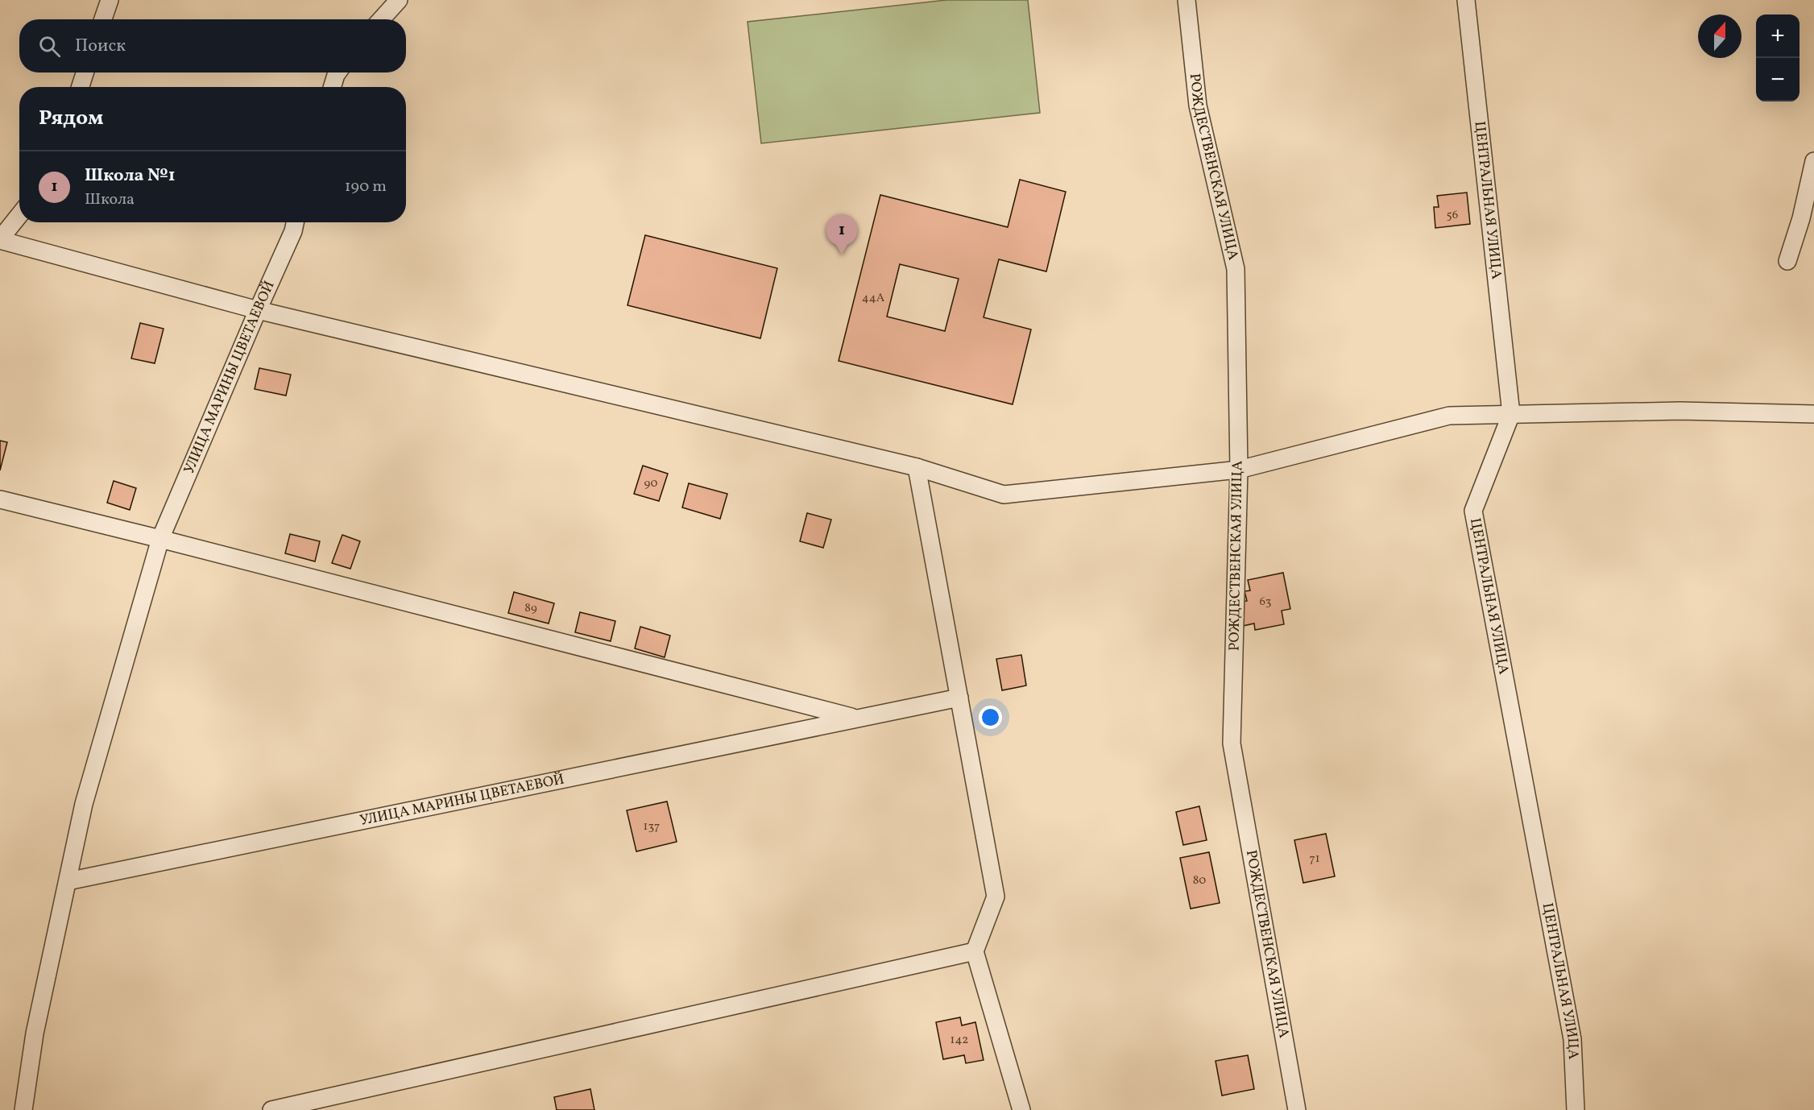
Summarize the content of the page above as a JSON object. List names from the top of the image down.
{
  "streets": {
    "street": ["РОЖДЕСТВЕНСКАЯ УЛИЦА", "ЦЕНТРАЛЬНАЯ УЛИЦА", "УЛИЦА МАРИНЫ ЦВЕТАЕВОЙ"]
  },
  "house_numbers": [
    "56",
    "44А",
    "90",
    "63",
    "89",
    "137",
    "71",
    "80",
    "142"
  ],
  "north": "top",
  "page": {
    "map_buttons": ["+", "−"],
    "search": "Поиск",
    "heading": "Рядом",
    "list": [
      {
        "mark": "1",
        "name": "Школа №1",
        "note": "Школа",
        "value": "190 m"
      }
    ],
    "pins": "1"
  }
}
